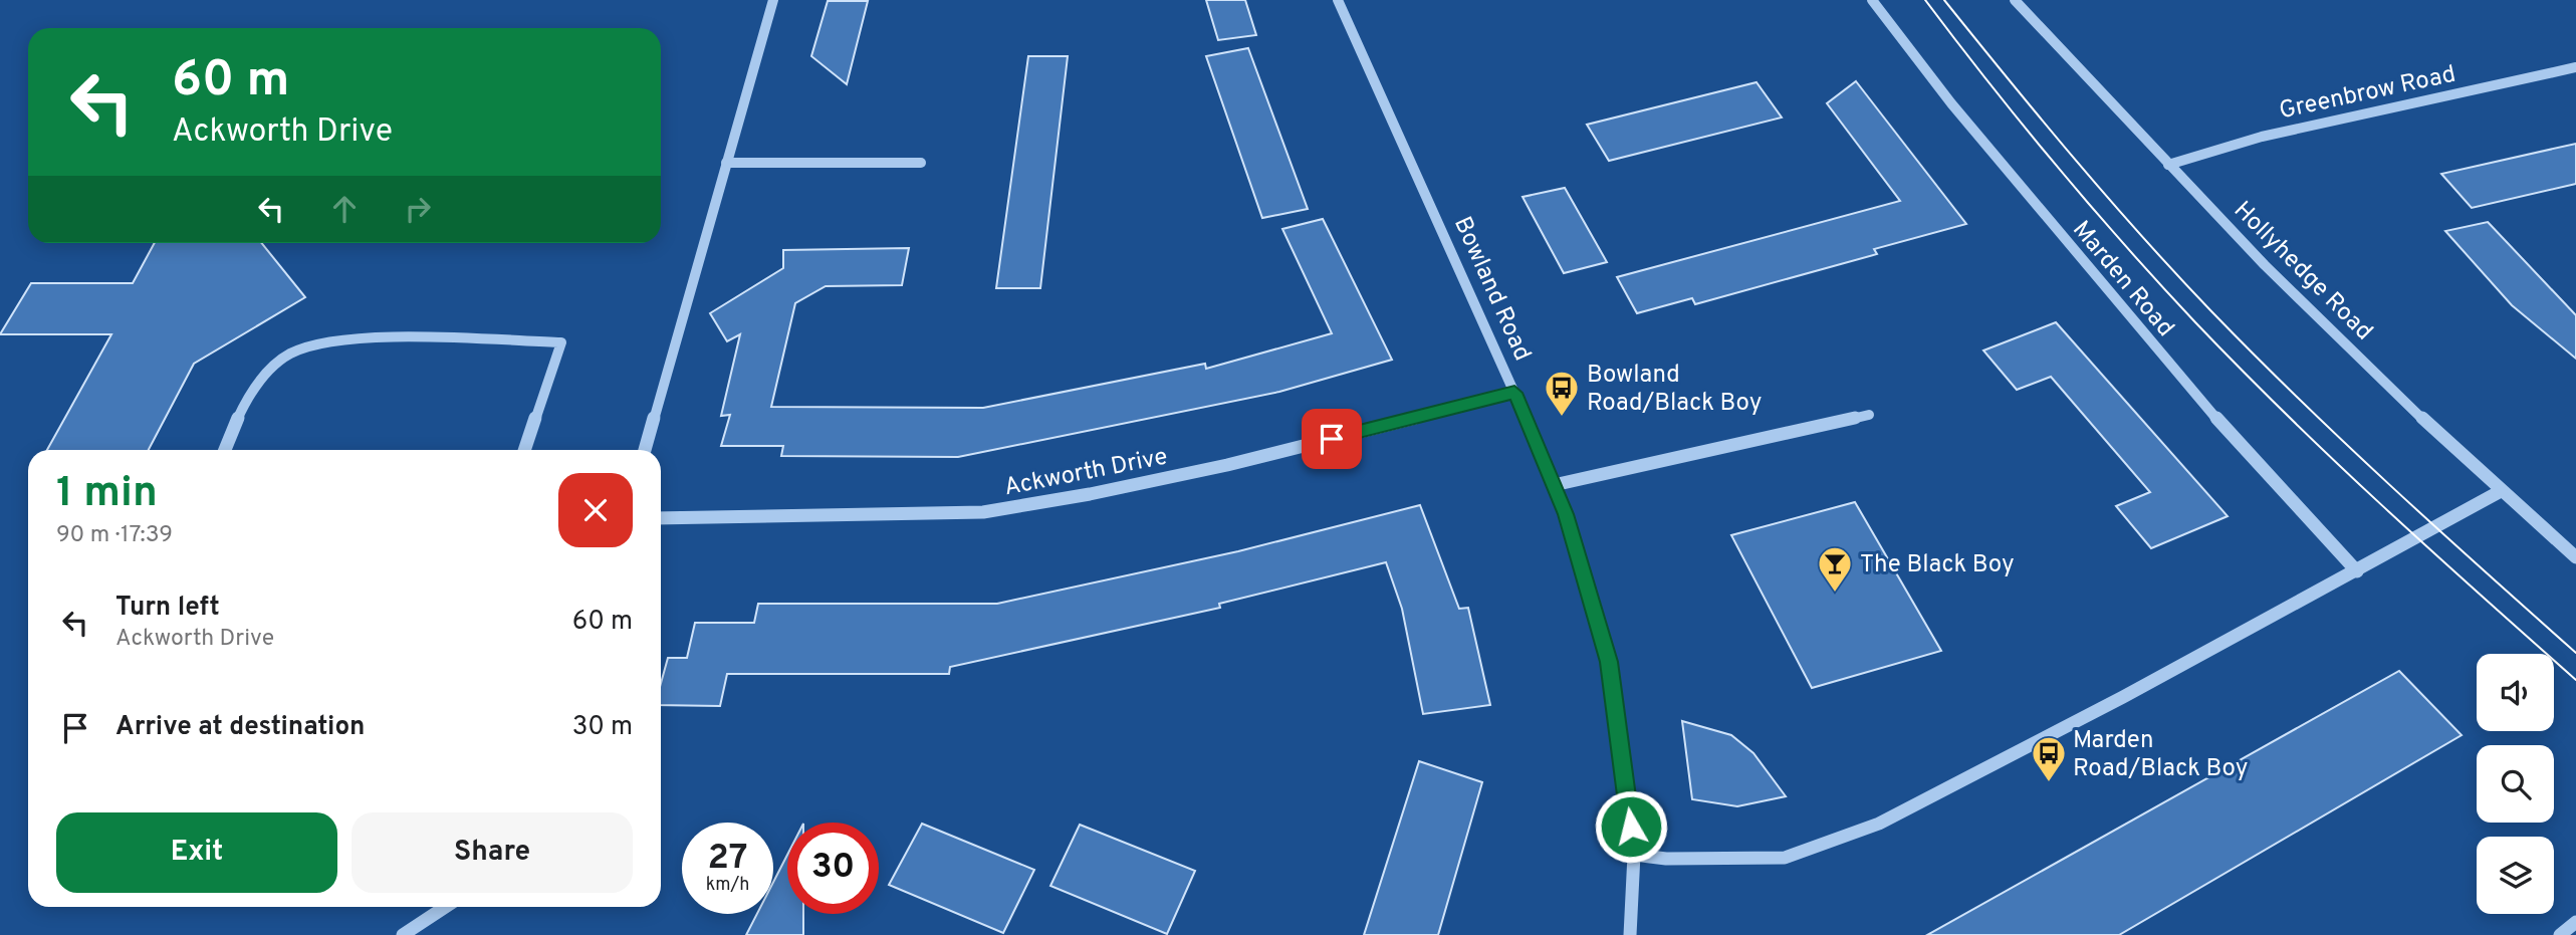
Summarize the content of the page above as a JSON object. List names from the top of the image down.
{
  "streets": {
    "street": [
      "Greenbrow Road",
      "Hollyhedge Road",
      "Marden Road",
      "Bowland Road",
      "Ackworth Drive"
    ]
  },
  "crossings": [
    ["Greenbrow Road", "Hollyhedge Road"],
    ["Bowland Road", "Ackworth Drive"]
  ],
  "places": {
    "bus stop": ["Bowland Road/Black Boy", "Marden Road/Black Boy"],
    "bar": ["The Black Boy"]
  },
  "page": {
    "turn": ["60 m", "Ackworth Drive"],
    "heading": ["1 min", "90 m · 17:39"],
    "list": [
      {
        "name": "Turn left",
        "note": "Ackworth Drive",
        "value": "60 m"
      },
      {
        "name": "Arrive at destination",
        "value": "30 m"
      }
    ],
    "buttons": ["Exit", "Share"],
    "speed": "27 km/h",
    "limit": "30"
  }
}
